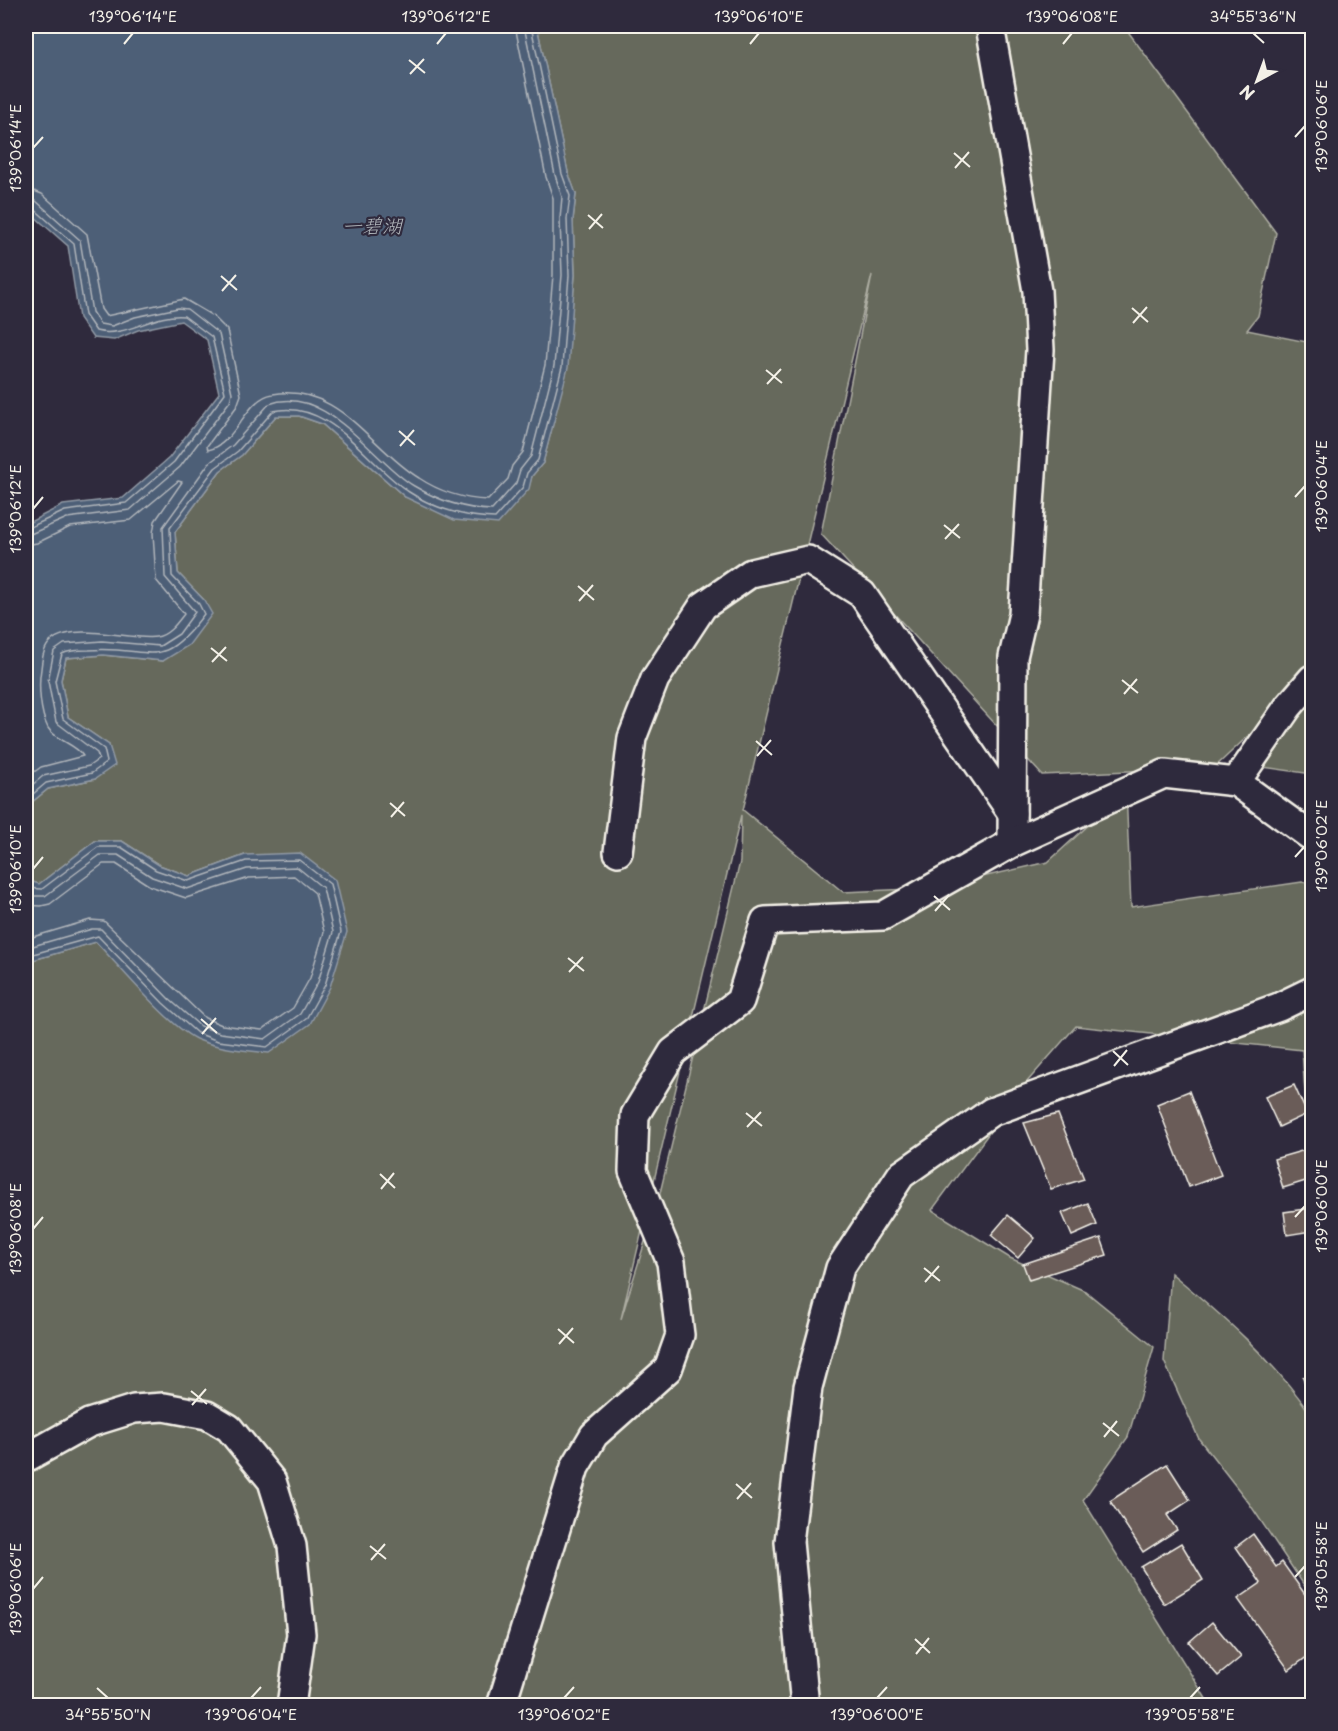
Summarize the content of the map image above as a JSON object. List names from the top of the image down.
{
  "water": ["一碧湖"],
  "north": "bottom left",
  "coordinates": [
    "139°06'14\"E",
    "139°06'12\"E",
    "139°06'10\"E",
    "139°06'08\"E",
    "34°55'36\"N",
    "139°06'06\"E",
    "139°06'04\"E",
    "139°06'02\"E",
    "139°06'00\"E",
    "139°05'58\"E",
    "34°55'50\"N"
  ]
}
